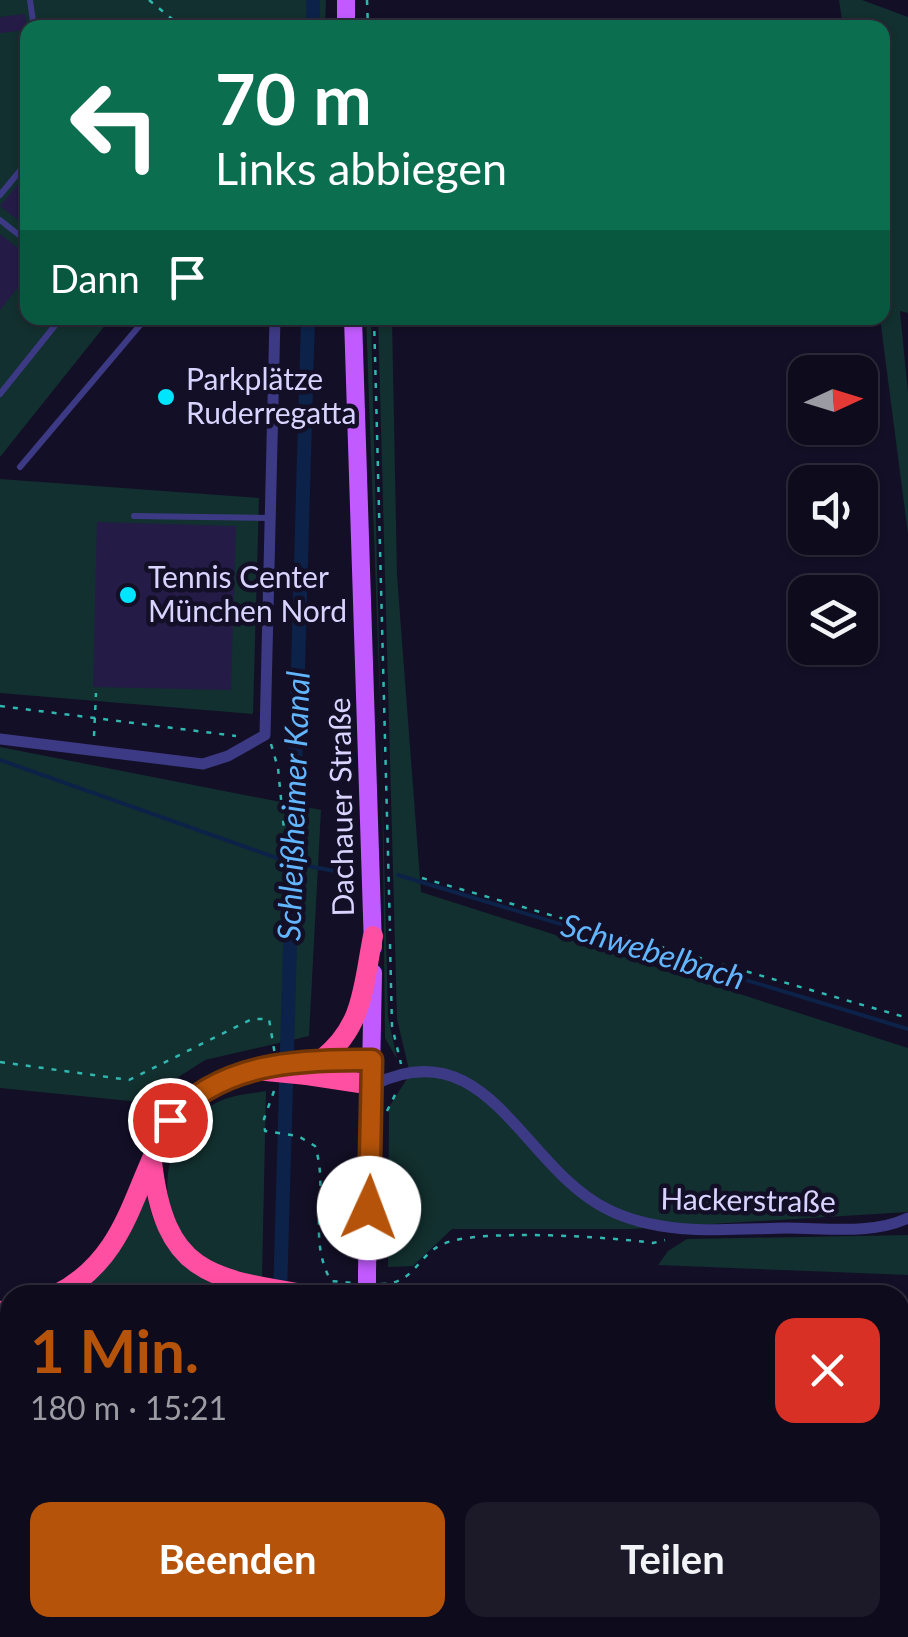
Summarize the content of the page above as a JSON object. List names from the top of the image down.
{
  "streets": {
    "main road": ["Dachauer Straße"],
    "street": ["Hackerstraße"]
  },
  "crossings": [
    ["Dachauer Straße", "Hackerstraße"]
  ],
  "water": ["Schleißheimer Kanal", "Schwebelbach"],
  "places": ["Parkplätze Ruderregatta", "Tennis Center München Nord"],
  "north": "right",
  "page": {
    "turn": ["70 m", "Links abbiegen"],
    "then": "Dann",
    "heading": ["1 Min.", "180 m · 15:21"],
    "buttons": ["Beenden", "Teilen"]
  }
}
